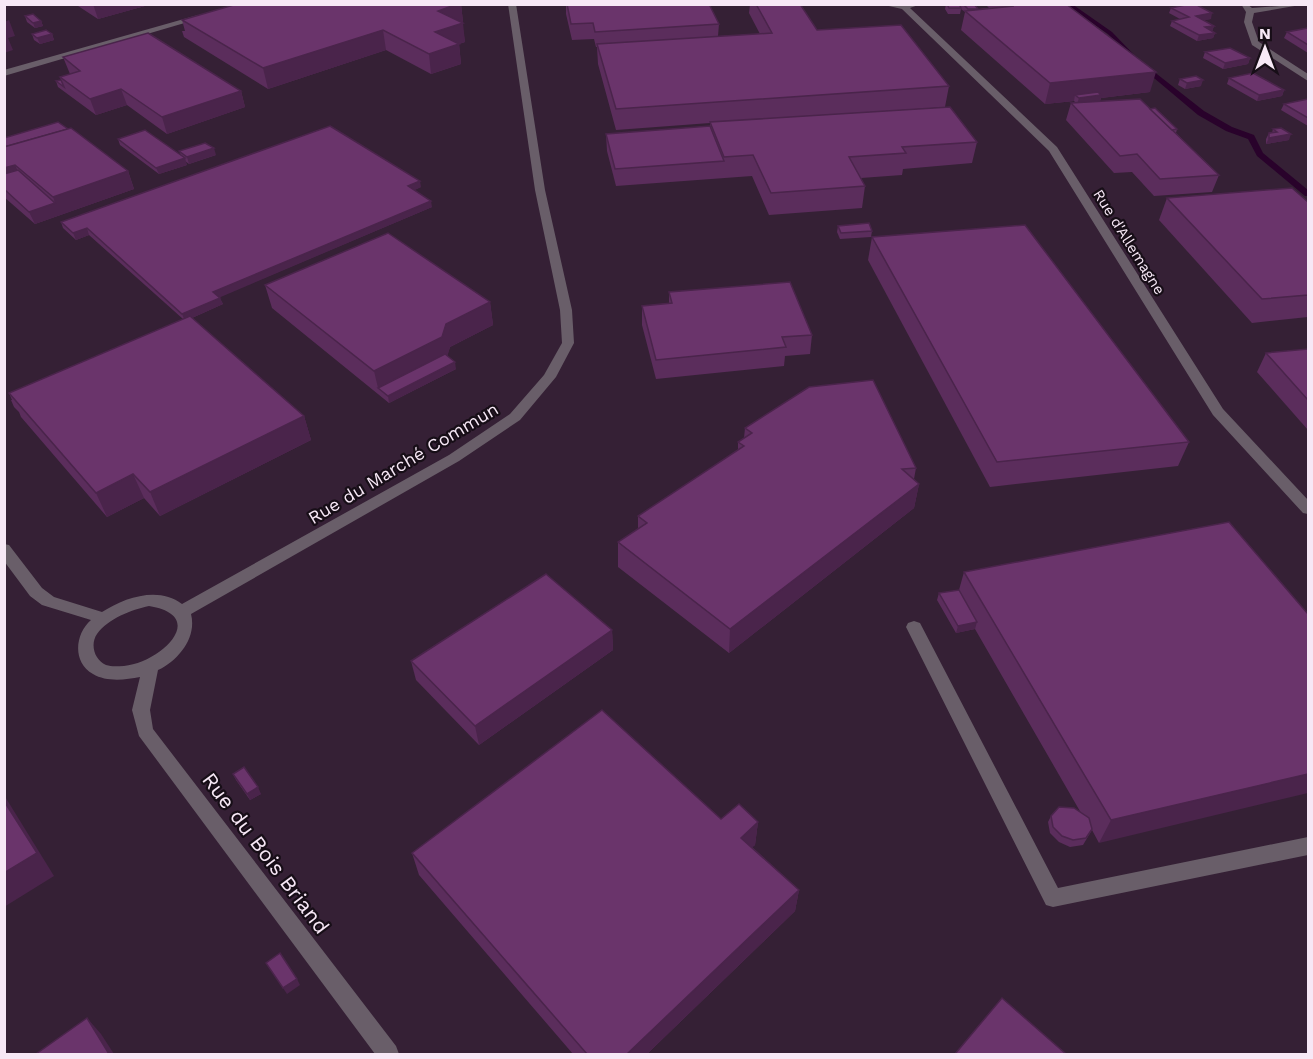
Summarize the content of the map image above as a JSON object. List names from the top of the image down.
{
  "streets": {
    "street": ["Rue d'Allemagne", "Rue du Marché Commun", "Rue du Bois Briand"]
  },
  "crossings": [
    ["Rue du Marché Commun", "Rue du Bois Briand"]
  ],
  "north": "top"
}
